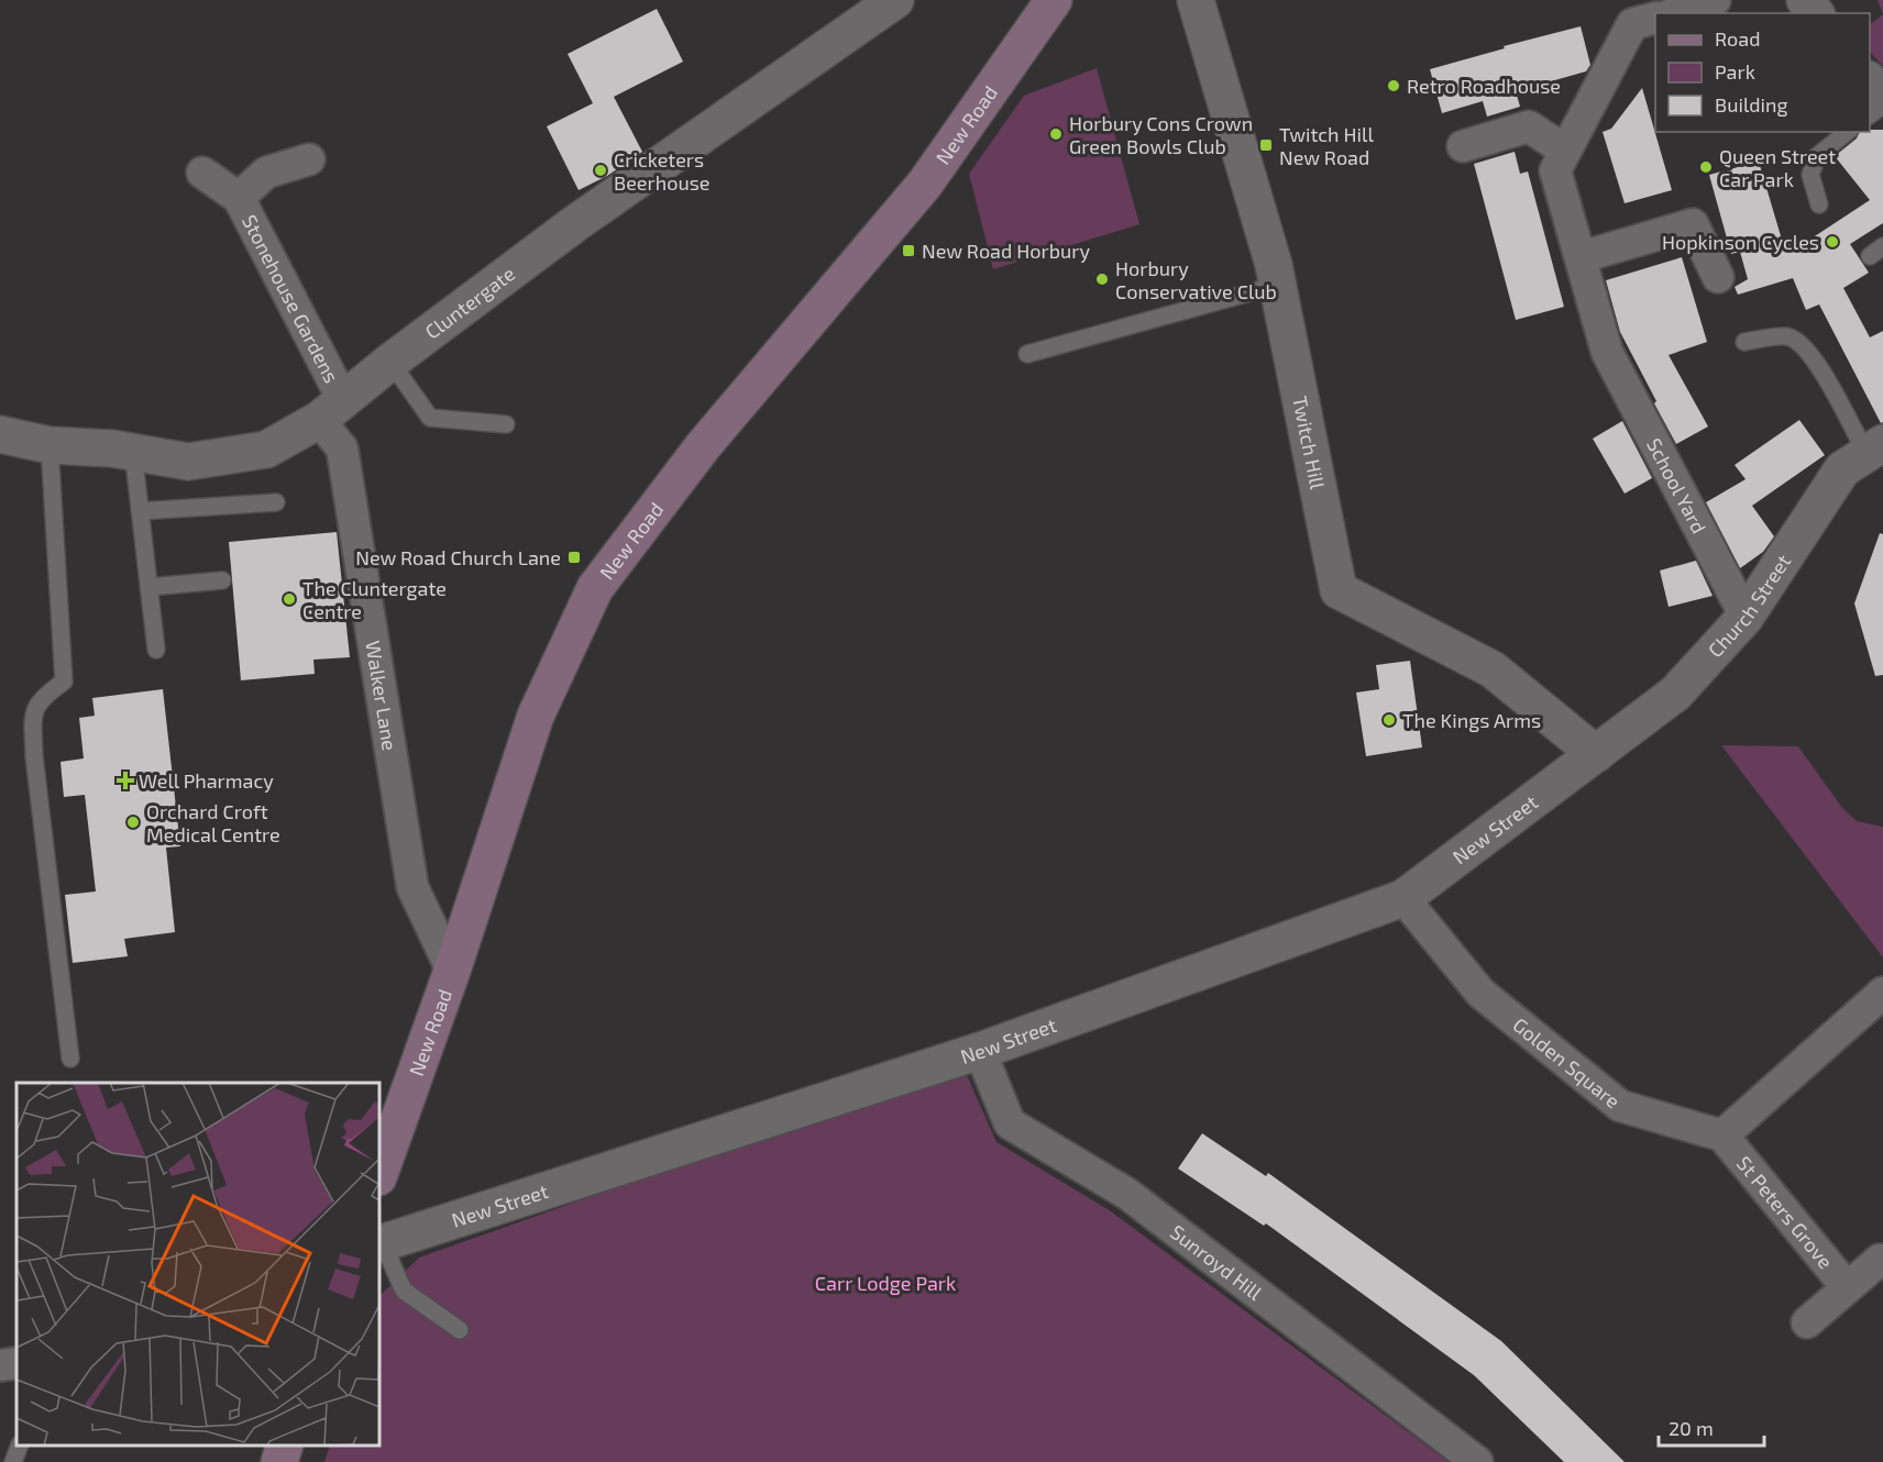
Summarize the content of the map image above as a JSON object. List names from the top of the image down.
{
  "streets": {
    "main road": ["New Road"],
    "street": [
      "Stonehouse Gardens",
      "Cluntergate",
      "Twitch Hill",
      "School Yard",
      "Church Street",
      "Walker Lane",
      "New Street",
      "Golden Square",
      "St Peters Grove",
      "Sunroyd Hill"
    ]
  },
  "crossings": [
    ["New Road", "Walker Lane"],
    ["Stonehouse Gardens", "Cluntergate"],
    ["Stonehouse Gardens", "Walker Lane"],
    ["Cluntergate", "Walker Lane"],
    ["Twitch Hill", "Church Street"],
    ["Twitch Hill", "New Street"],
    ["School Yard", "Church Street"],
    ["Church Street", "New Street"],
    ["New Street", "Golden Square"],
    ["New Street", "Sunroyd Hill"],
    ["Golden Square", "St Peters Grove"]
  ],
  "parks": ["Carr Lodge Park"],
  "places": {
    "other": [
      "Retro Roadhouse",
      "Horbury Cons Crown Green Bowls Club",
      "Queen Street Car Park",
      "Cricketers Beerhouse",
      "Hopkinson Cycles",
      "Horbury Conservative Club",
      "The Cluntergate Centre",
      "The Kings Arms",
      "Orchard Croft Medical Centre"
    ],
    "transit": ["Twitch Hill New Road", "New Road Horbury", "New Road Church Lane"],
    "health": ["Well Pharmacy"]
  },
  "legend": ["Road", "Park", "Building"],
  "scale_bar": "20 m"
}
